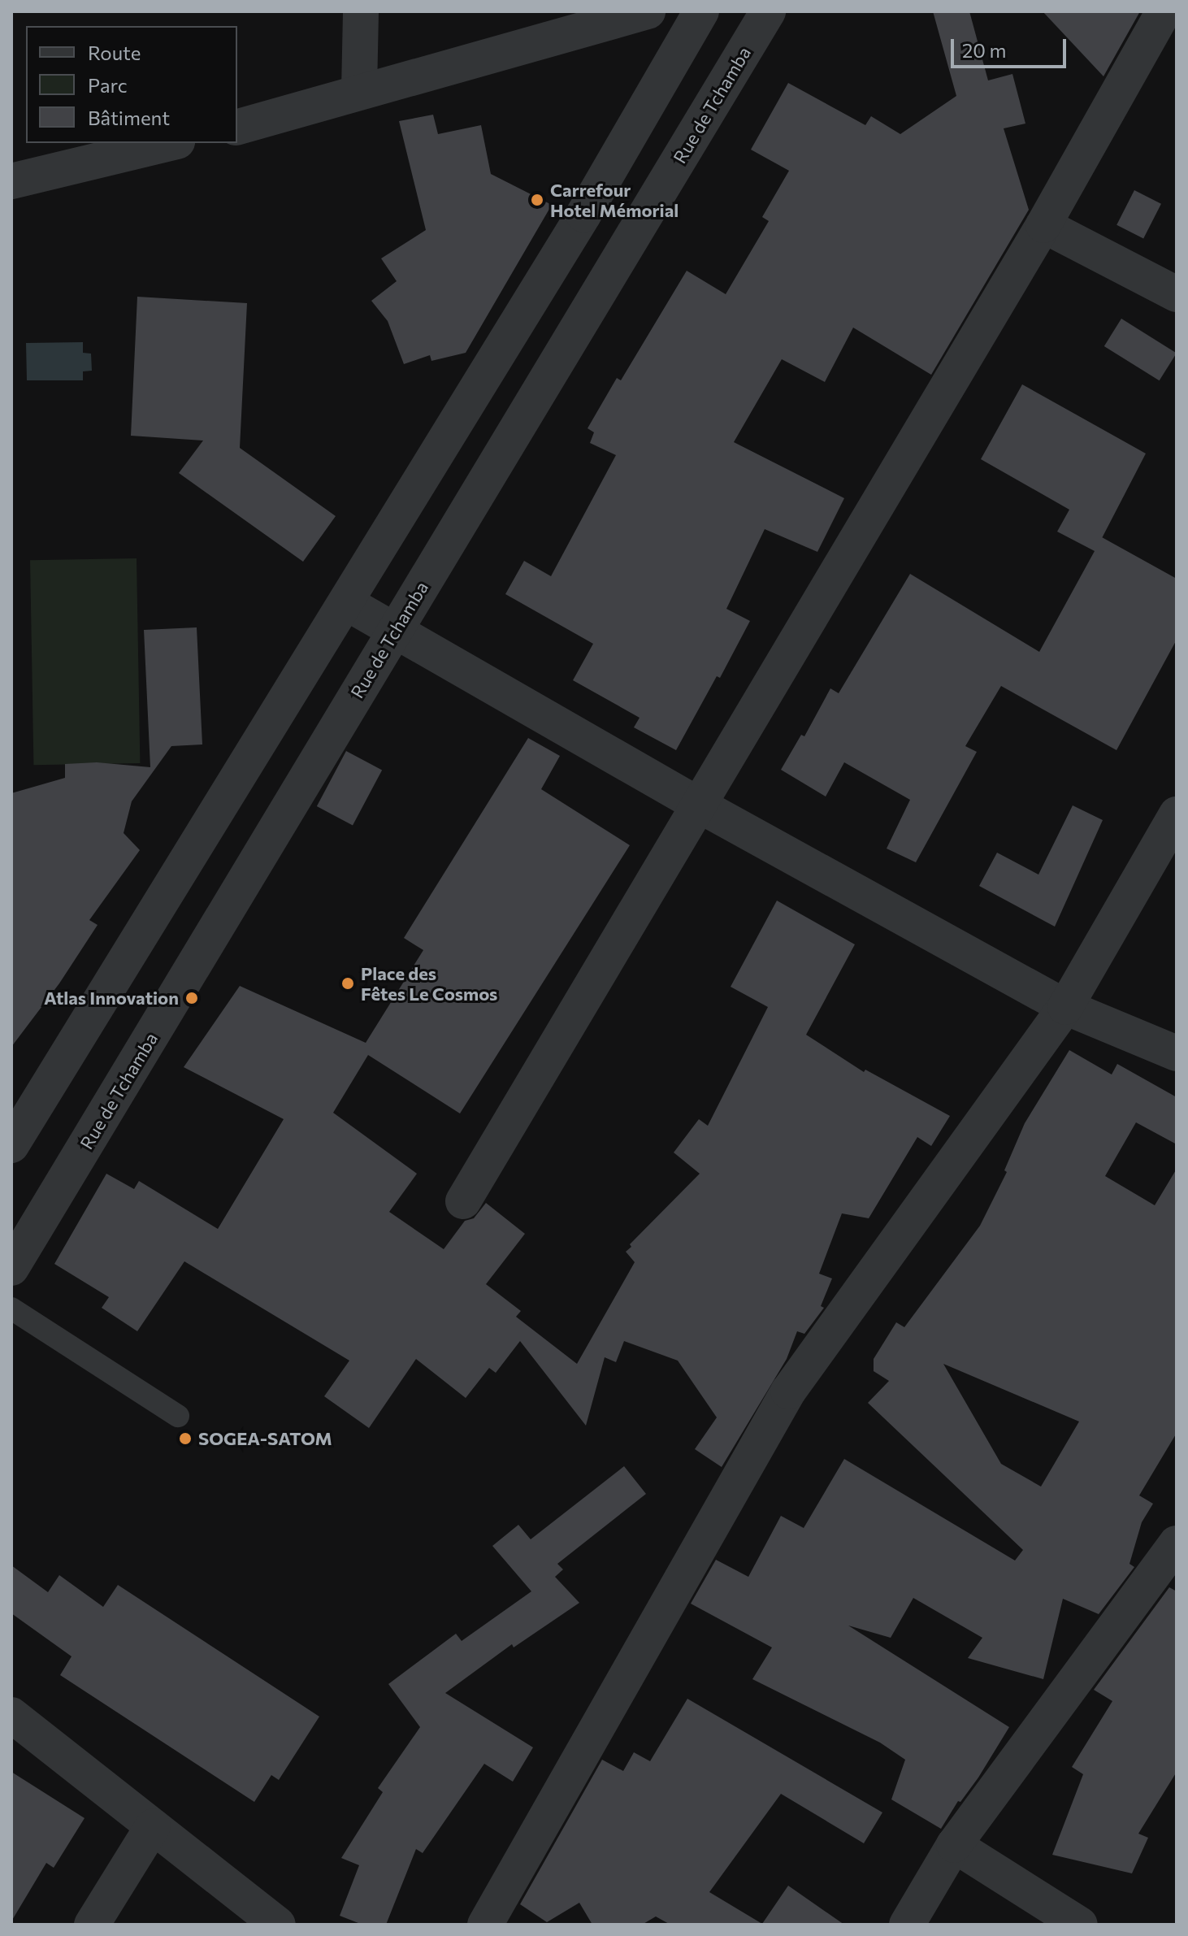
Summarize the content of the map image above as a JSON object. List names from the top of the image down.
{
  "streets": {
    "street": ["Rue de Tchamba"]
  },
  "places": [
    "Carrefour Hotel Mémorial",
    "Place des Fêtes Le Cosmos",
    "Atlas Innovation",
    "SOGEA-SATOM"
  ],
  "legend": ["Route", "Parc", "Bâtiment"],
  "scale_bar": "20 m"
}
